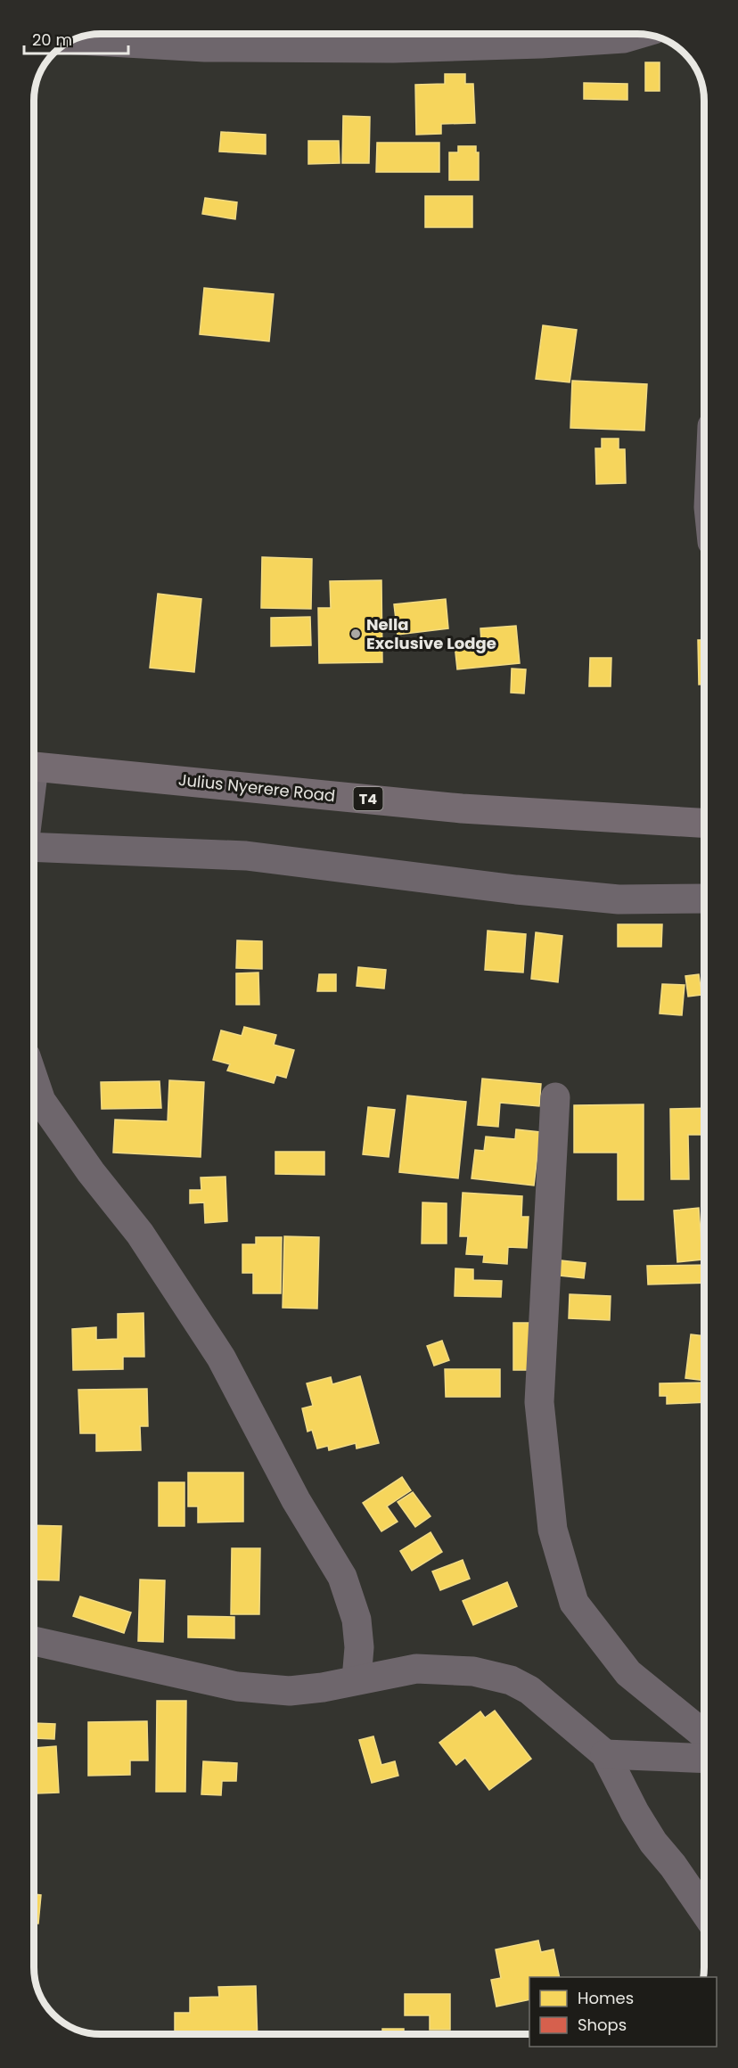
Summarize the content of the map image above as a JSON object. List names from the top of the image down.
{
  "streets": {
    "highway": ["Julius Nyerere Road", "T4"]
  },
  "places": ["Nella Exclusive Lodge"],
  "legend": ["Homes", "Shops"],
  "scale_bar": "20 m"
}
